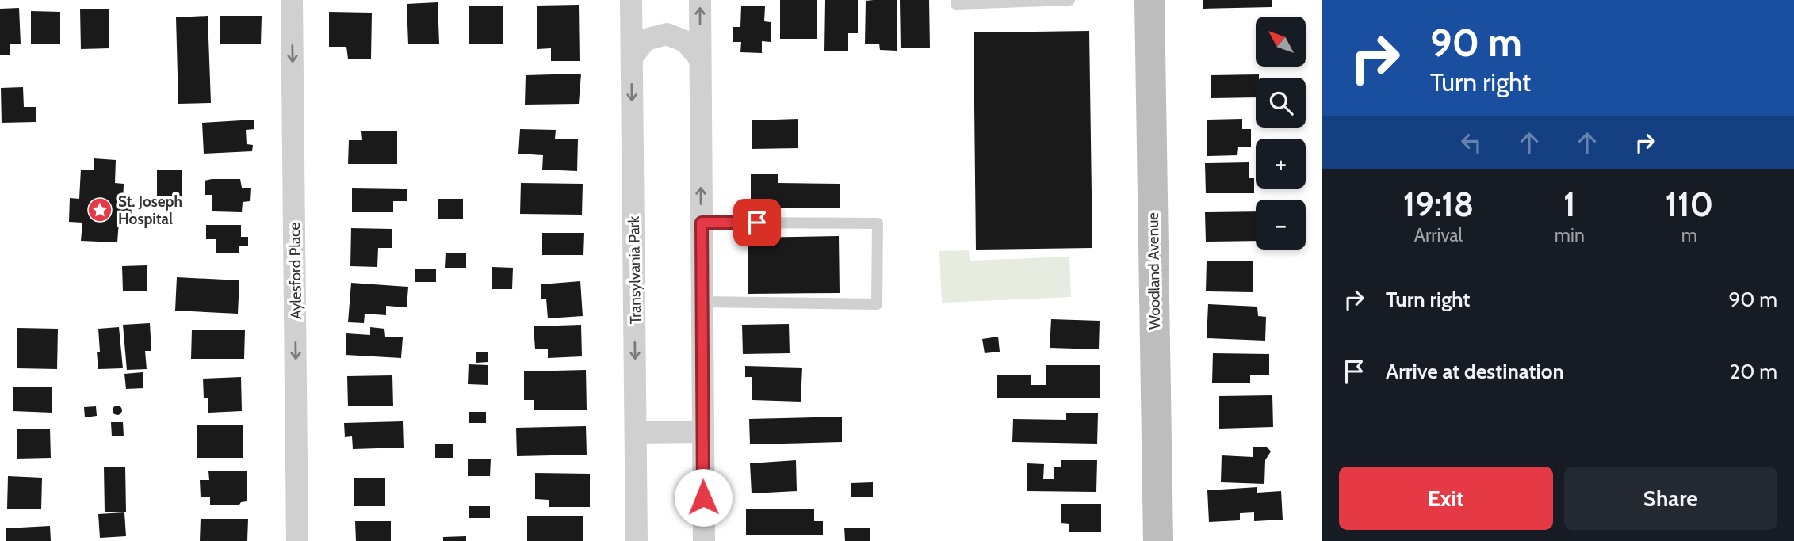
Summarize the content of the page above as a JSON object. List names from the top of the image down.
{
  "streets": {
    "street": ["Transylvania Park", "Aylesford Place", "Woodland Avenue"]
  },
  "one_way": ["Aylesford Place"],
  "places": {
    "place": ["St. Joseph Hospital"]
  },
  "north": "top left",
  "page": {
    "turn": ["90 m", "Turn right"],
    "map_buttons": ["+", "−"],
    "eta": [
      "19:18",
      "Arrival",
      "1",
      "min",
      "110",
      "m"
    ],
    "list": [
      {
        "name": "Turn right",
        "value": "90 m"
      },
      {
        "name": "Arrive at destination",
        "value": "20 m"
      }
    ],
    "buttons": ["Exit", "Share"]
  }
}
